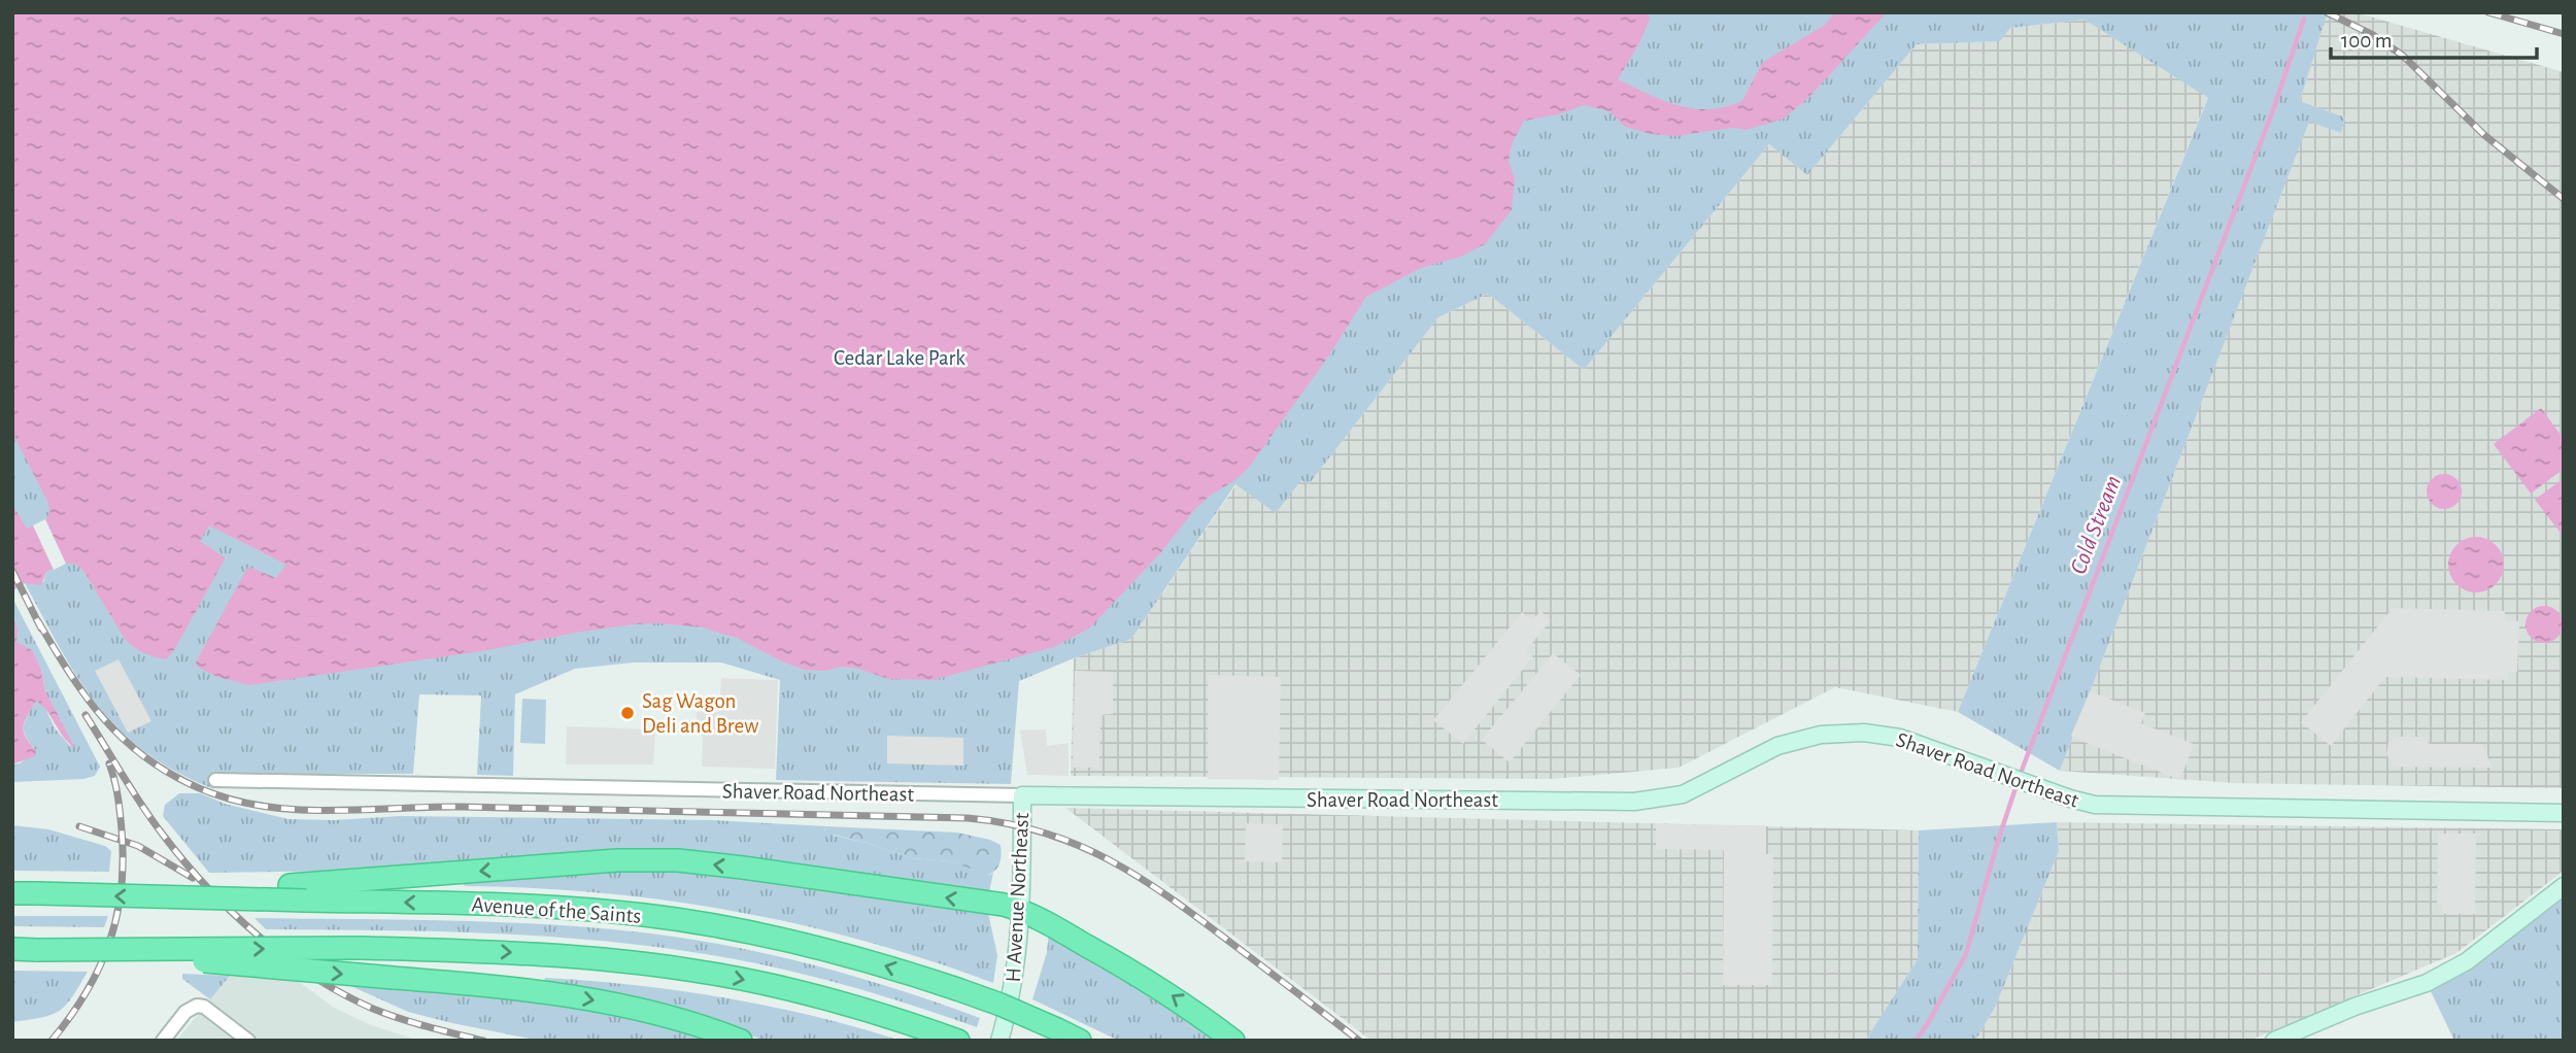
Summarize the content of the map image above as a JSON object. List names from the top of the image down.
{
  "streets": {
    "highway": ["Avenue of the Saints"],
    "street": ["Shaver Road Northeast", "H Avenue Northeast"]
  },
  "crossings": [
    ["Shaver Road Northeast", "H Avenue Northeast"]
  ],
  "water": ["Cold Stream"],
  "parks": ["Cedar Lake Park"],
  "places": ["Sag Wagon Deli and Brew"],
  "scale_bar": "100 m"
}
